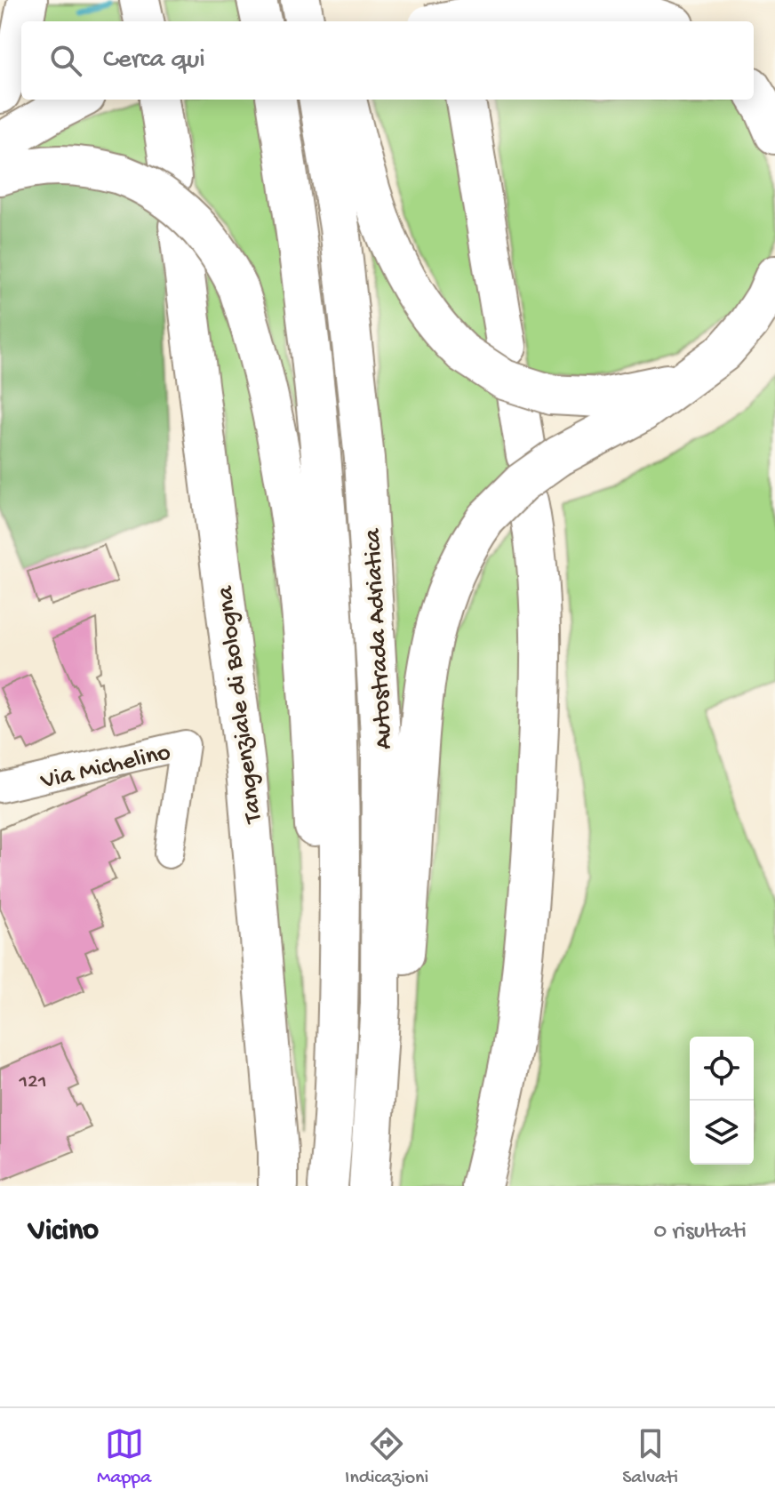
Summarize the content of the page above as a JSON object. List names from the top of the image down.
{
  "streets": {
    "highway": ["Autostrada Adriatica", "Tangenziale di Bologna"],
    "street": ["Via Michelino"]
  },
  "house_numbers": ["121"],
  "page": {
    "search": "Cerca qui",
    "heading": ["Vicino", "0 risultati"],
    "nav": ["Mappa", "Indicazioni", "Salvati"]
  }
}
